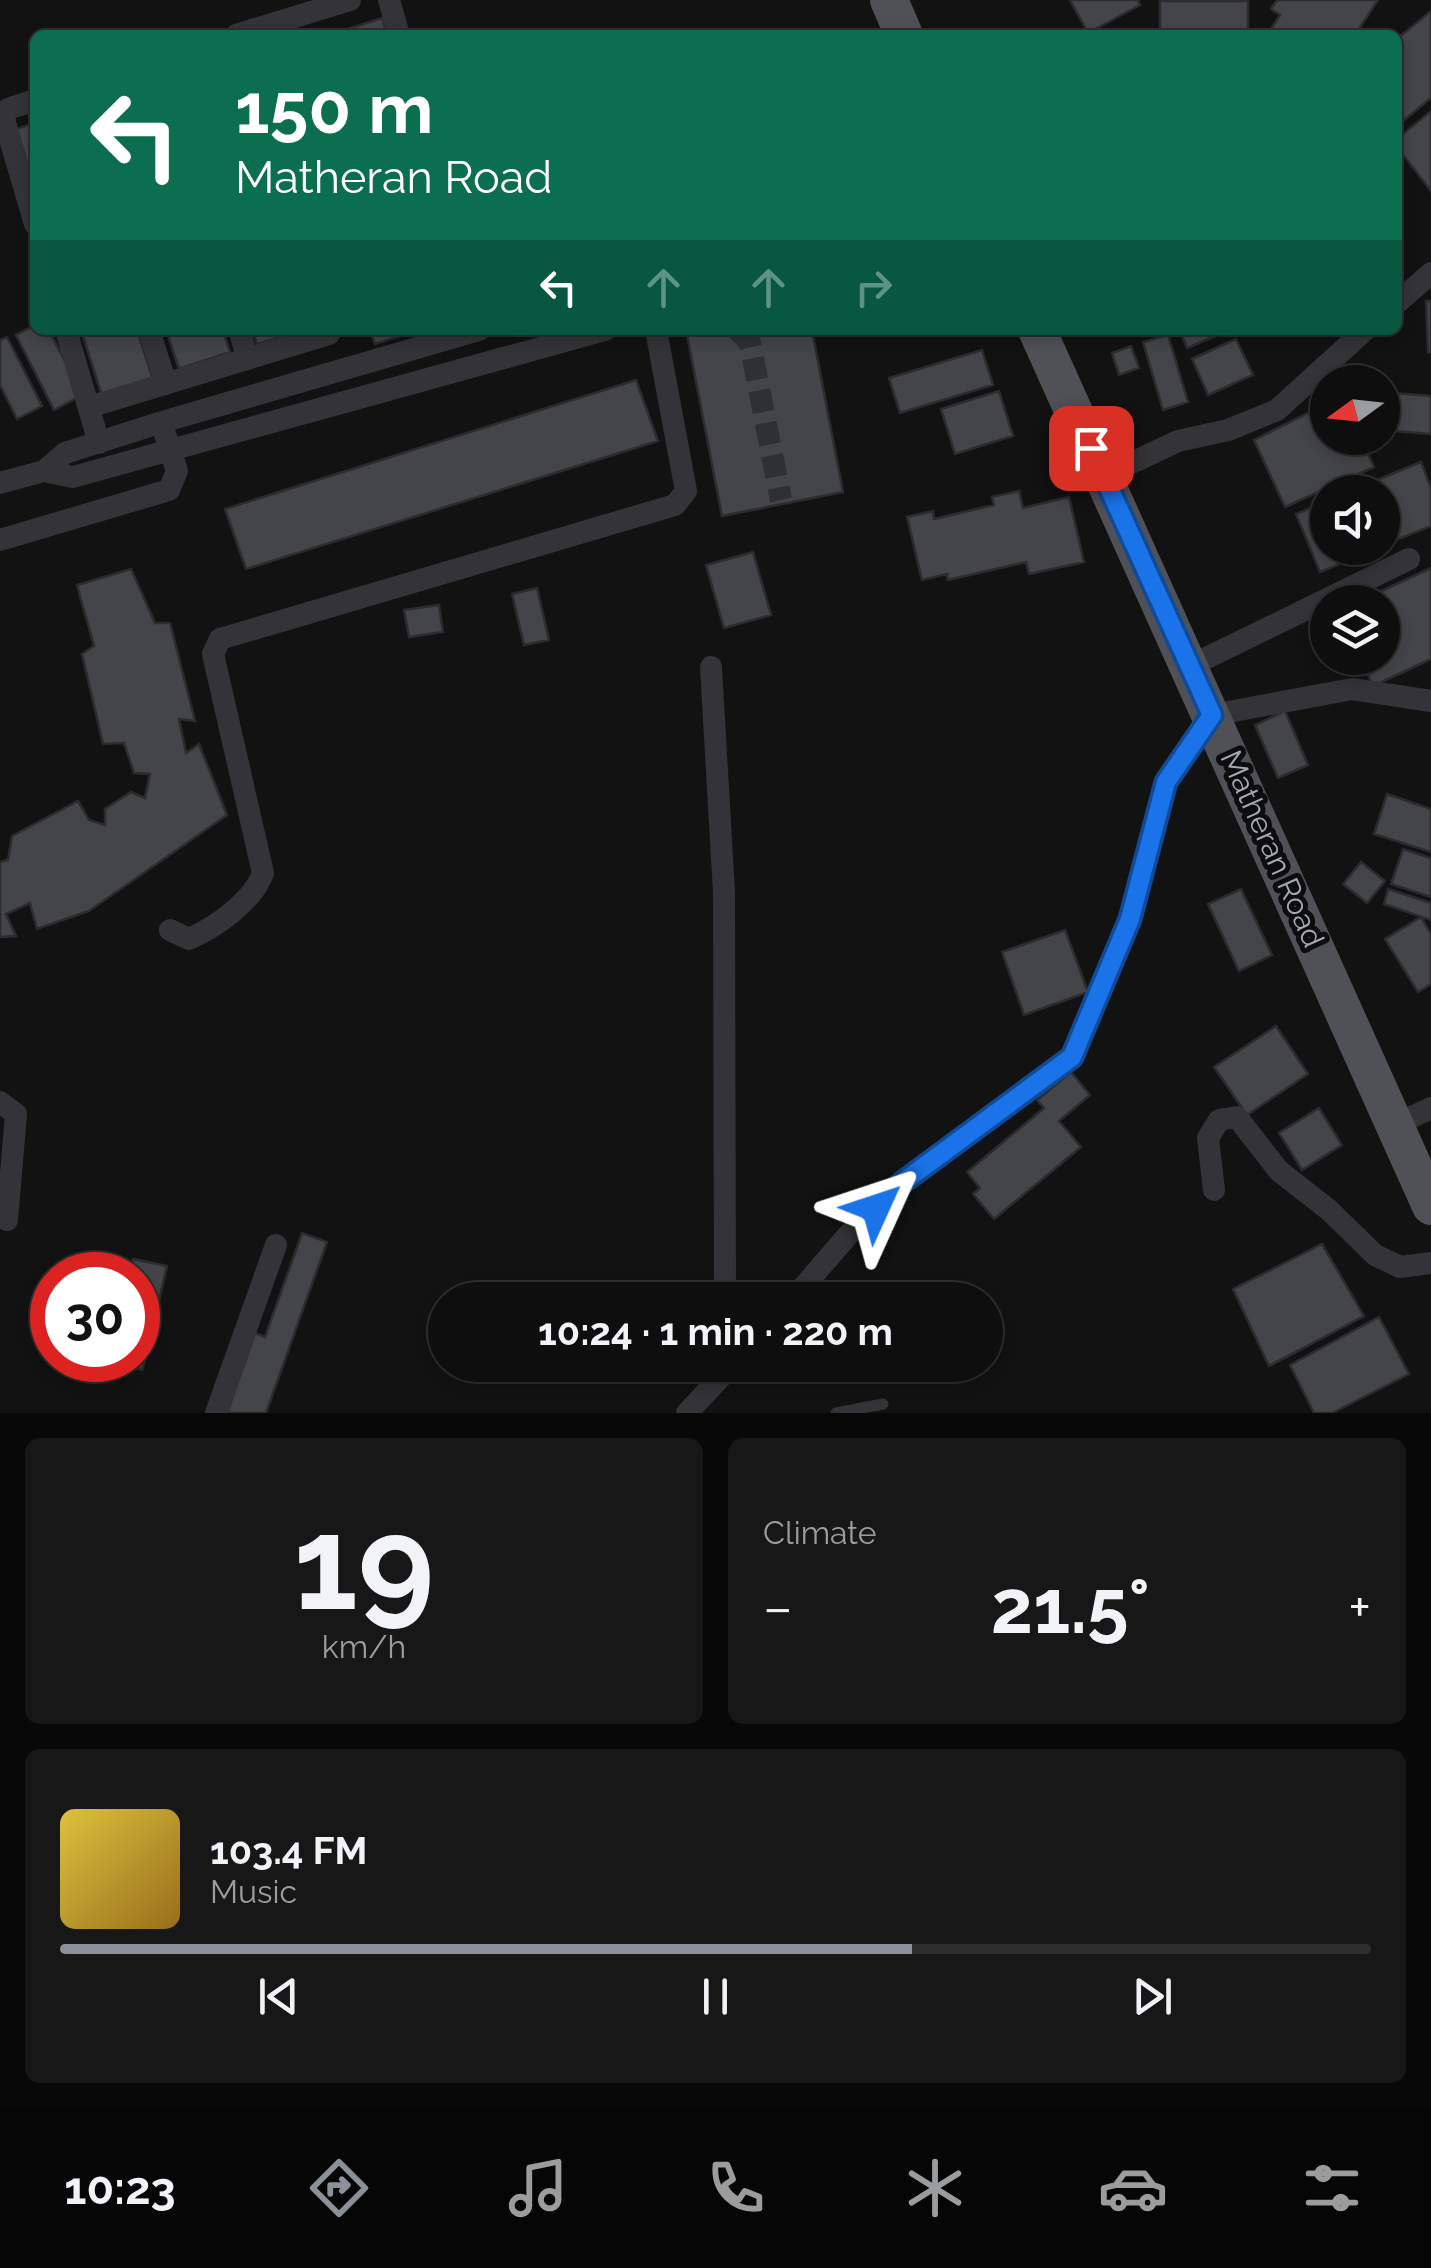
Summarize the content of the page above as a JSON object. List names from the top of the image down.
{
  "streets": {
    "main road": ["Matheran Road"]
  },
  "north": "left",
  "page": {
    "turn": ["150 m", "Matheran Road"],
    "limit": "30",
    "trip": "10:24 · 1 min · 220 m",
    "tile": [
      ["19", "km/h"],
      "Climate"
    ],
    "heat": ["−", "21.5°", "+"],
    "song": ["103.4 FM", "Music"],
    "tabs": "10:23"
  }
}
